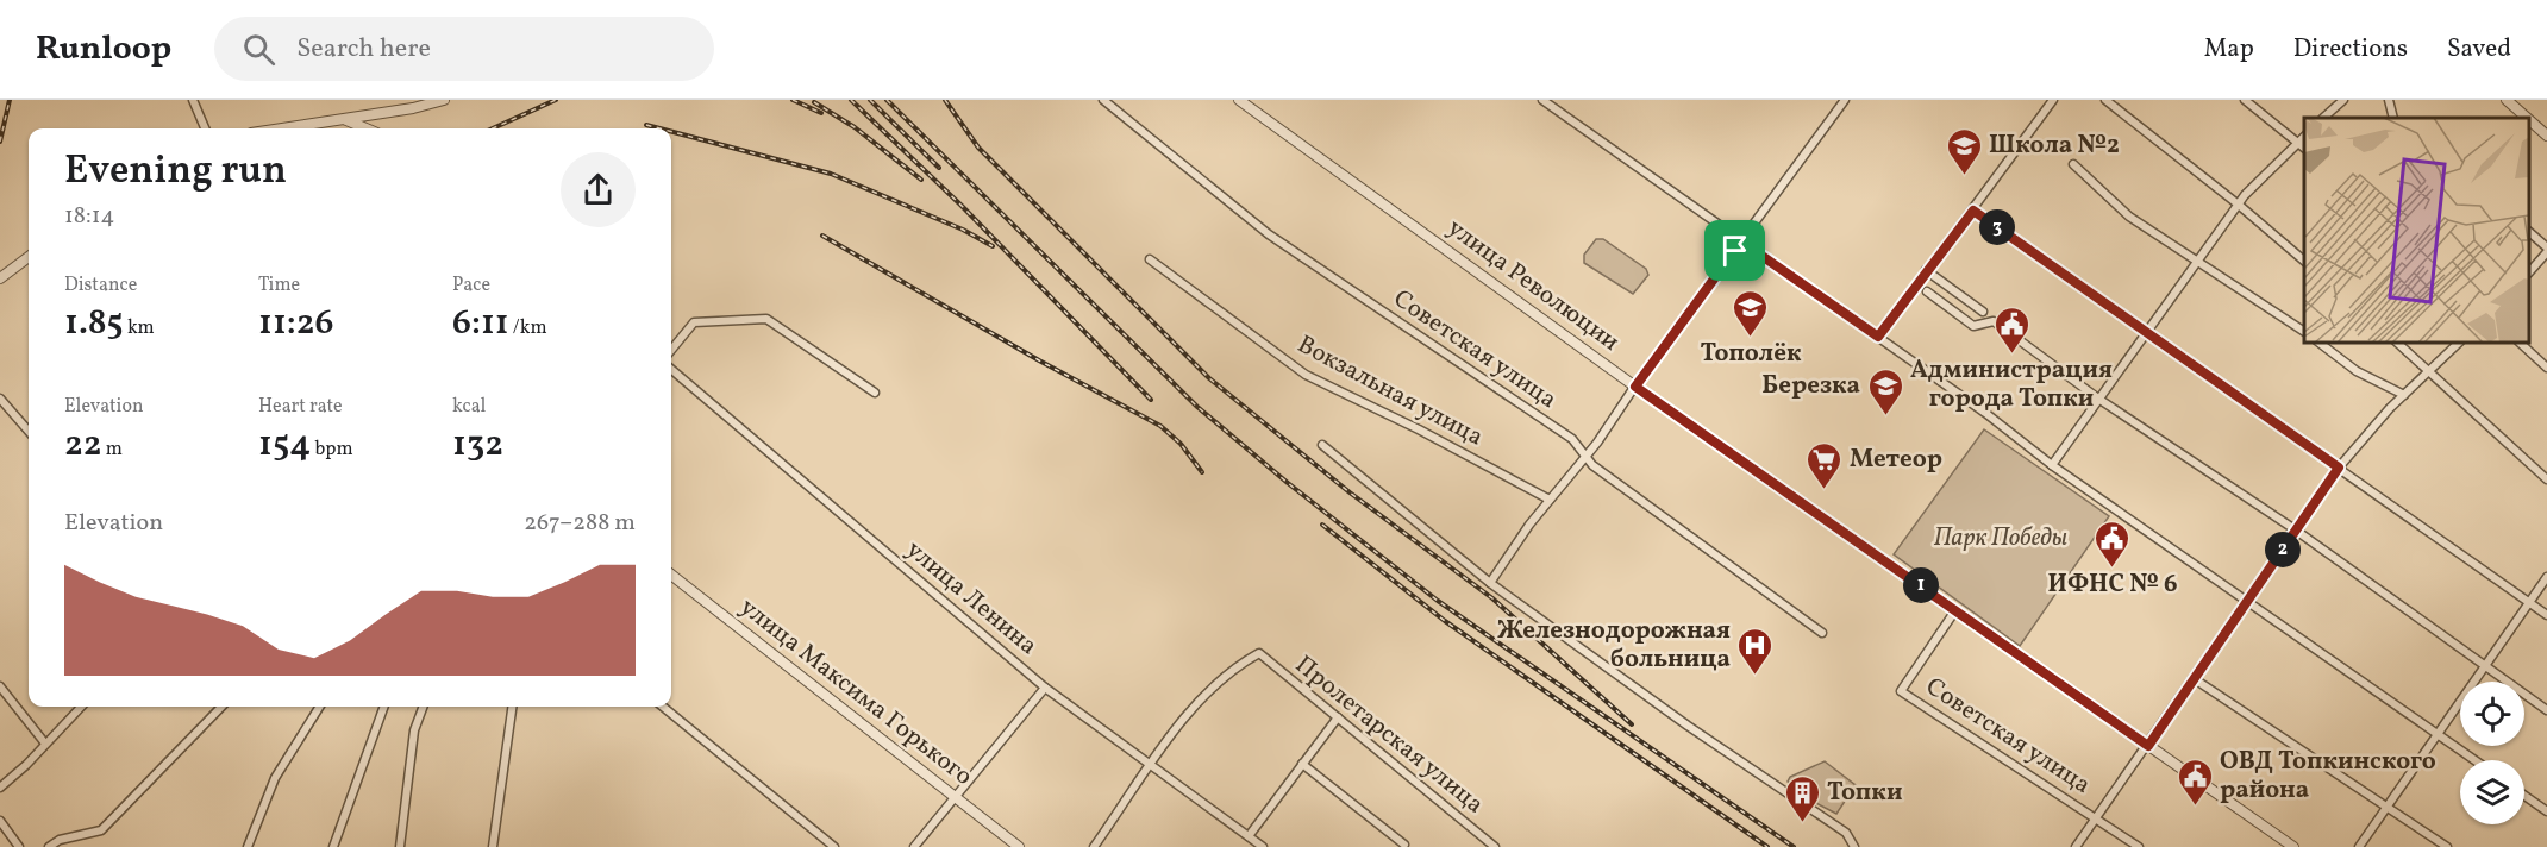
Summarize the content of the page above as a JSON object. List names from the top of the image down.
{
  "streets": {
    "street": [
      "улица Революции",
      "Советская улица",
      "Вокзальная улица",
      "улица Ленина",
      "улица Максима Горького",
      "Пролетарская улица"
    ]
  },
  "crossings": [
    ["улица Революции", "Советская улица"],
    ["улица Ленина", "Пролетарская улица"]
  ],
  "parks": ["Парк Победы"],
  "places": {
    "school or university": ["Школа №2", "Тополёк", "Березка"],
    "public building": ["Администрация города Топки", "ИФНС № 6", "ОВД Топкинского района"],
    "supermarket": ["Метеор"],
    "hospital": ["Железнодорожная больница"],
    "building": ["Топки"]
  },
  "page": {
    "header": "Runloop",
    "search": "Search here",
    "nav": ["Map", "Directions", "Saved"],
    "heading": ["Evening run", "18:14"],
    "pins": ["3", "2", "1"],
    "stats": [
      ["Distance", "1.85 km"],
      ["Time", "11:26"],
      ["Pace", "6:11 /km"],
      ["Elevation", "22 m"],
      ["Heart rate", "154 bpm"],
      ["kcal", "132"]
    ],
    "chart": ["Elevation", "267–288 m"]
  }
}
